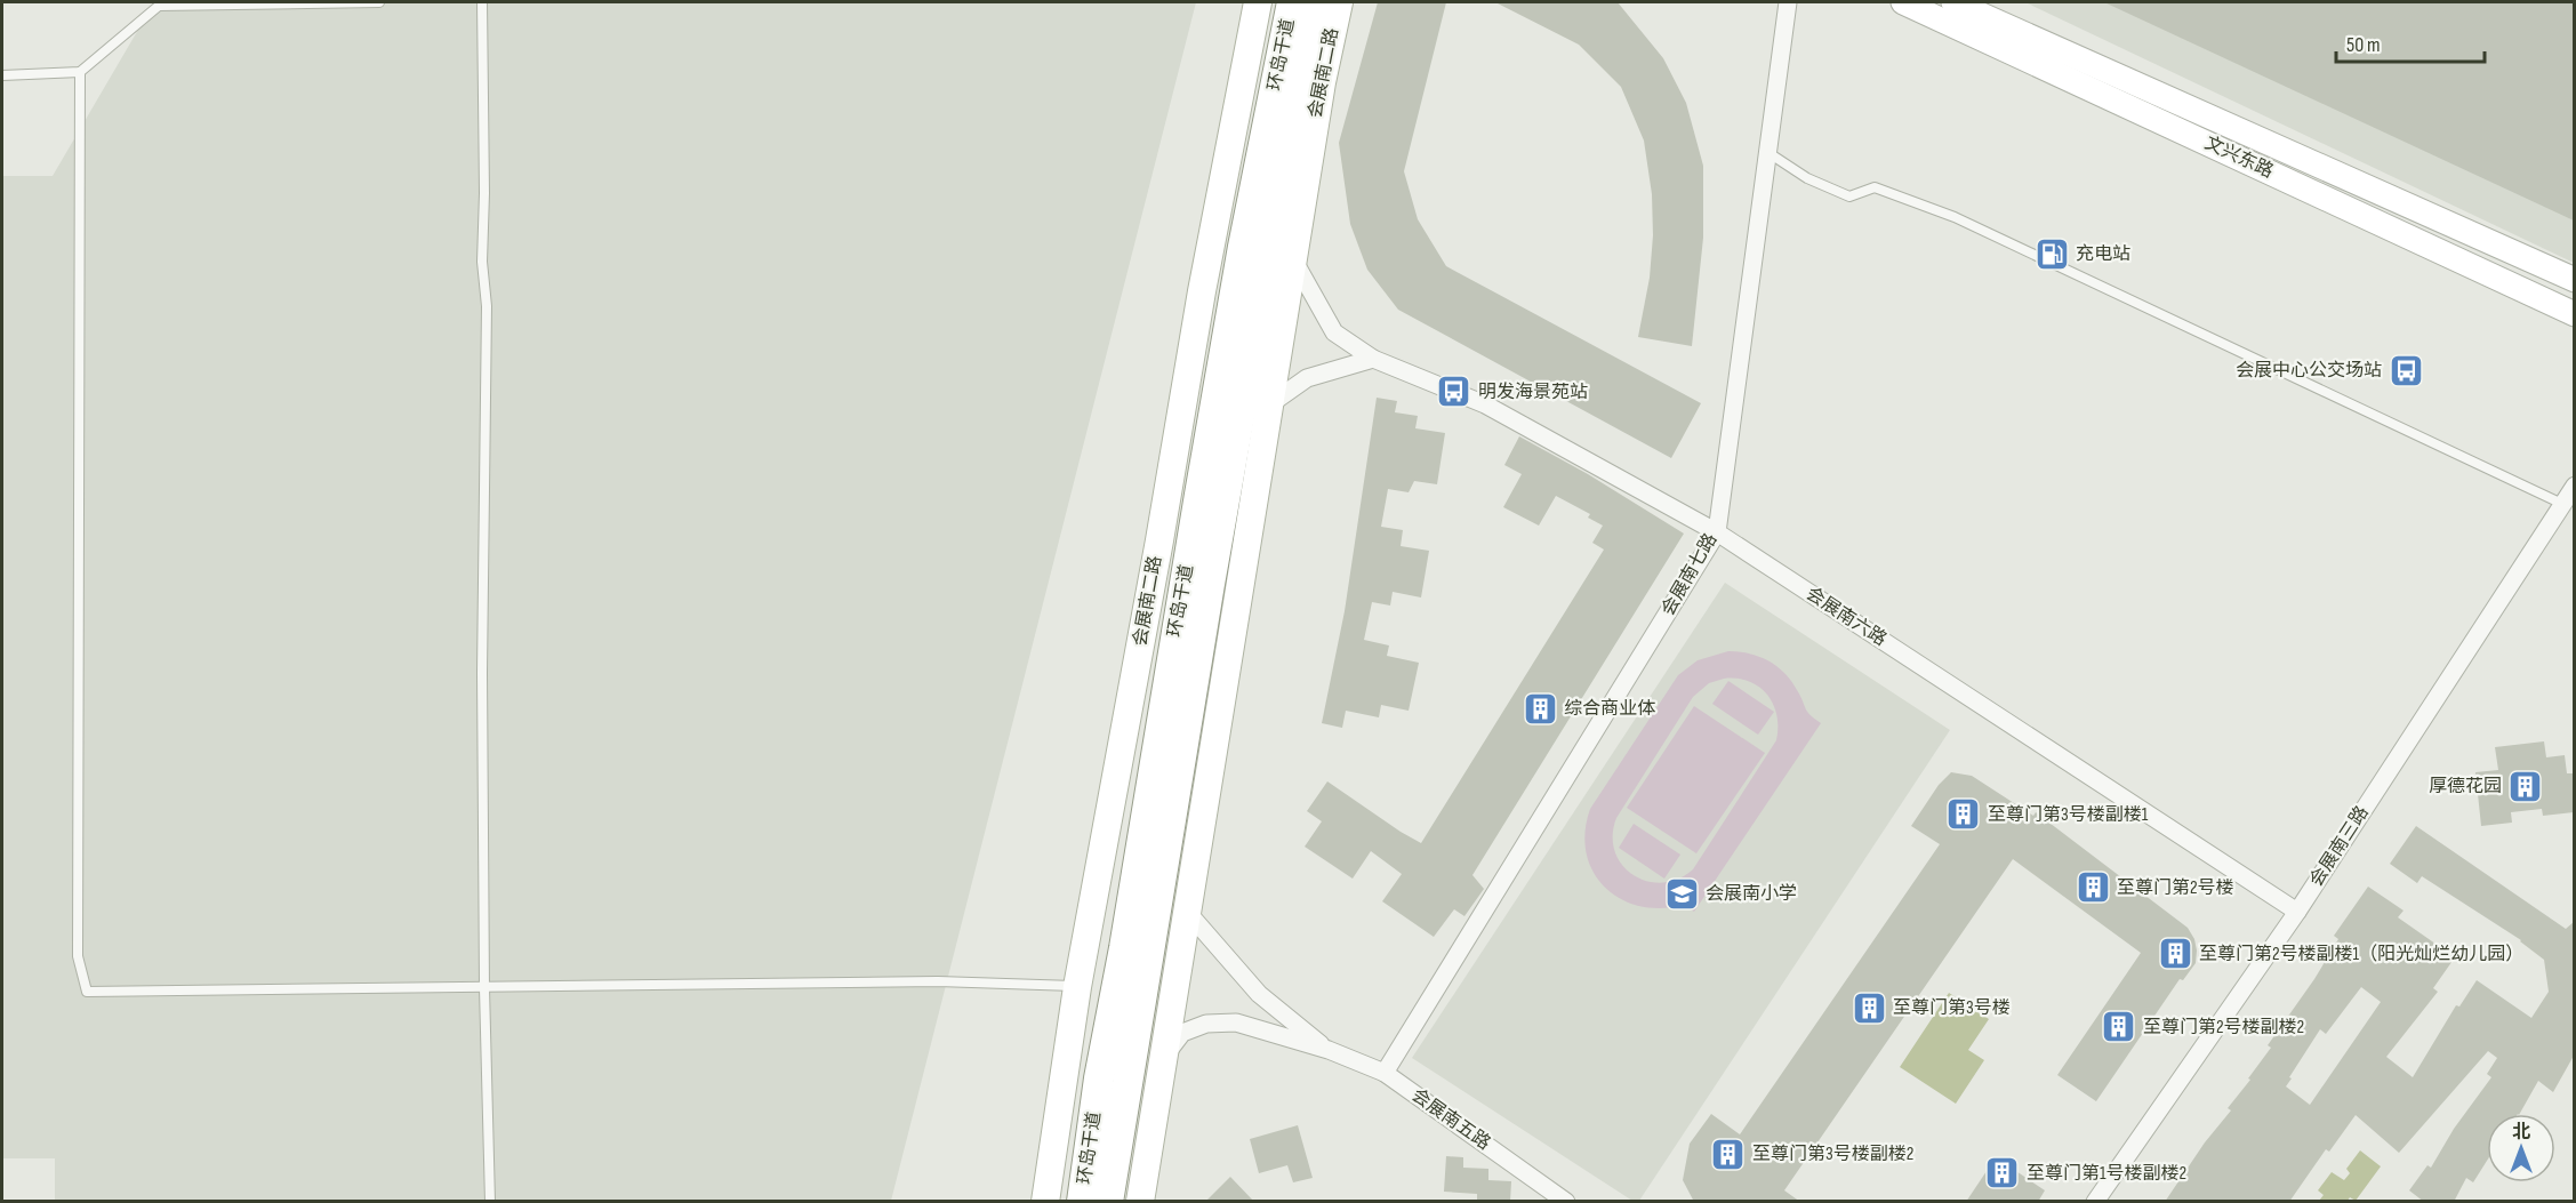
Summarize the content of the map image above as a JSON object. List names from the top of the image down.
{
  "streets": {
    "highway": ["环岛干道"],
    "main road": ["会展南二路", "文兴东路"],
    "street": [
      "会展南七路",
      "会展南六路",
      "会展南三路",
      "会展南五路"
    ]
  },
  "crossings": [
    ["环岛干道", "会展南二路"],
    ["会展南二路", "会展南六路"],
    ["会展南七路", "会展南六路"],
    ["会展南七路", "会展南五路"],
    ["会展南六路", "会展南三路"]
  ],
  "places": {
    "fuel station": ["充电站"],
    "bus stop": ["会展中心公交场站", "明发海景苑站"],
    "building": [
      "综合商业体",
      "厚德花园",
      "至尊门第3号楼副楼1",
      "至尊门第2号楼",
      "至尊门第2号楼副楼1（阳光灿烂幼儿园）",
      "至尊门第3号楼",
      "至尊门第2号楼副楼2",
      "至尊门第3号楼副楼2",
      "至尊门第1号楼副楼2"
    ],
    "school or university": ["会展南小学"]
  },
  "scale_bar": "50 m",
  "north": "top"
}
